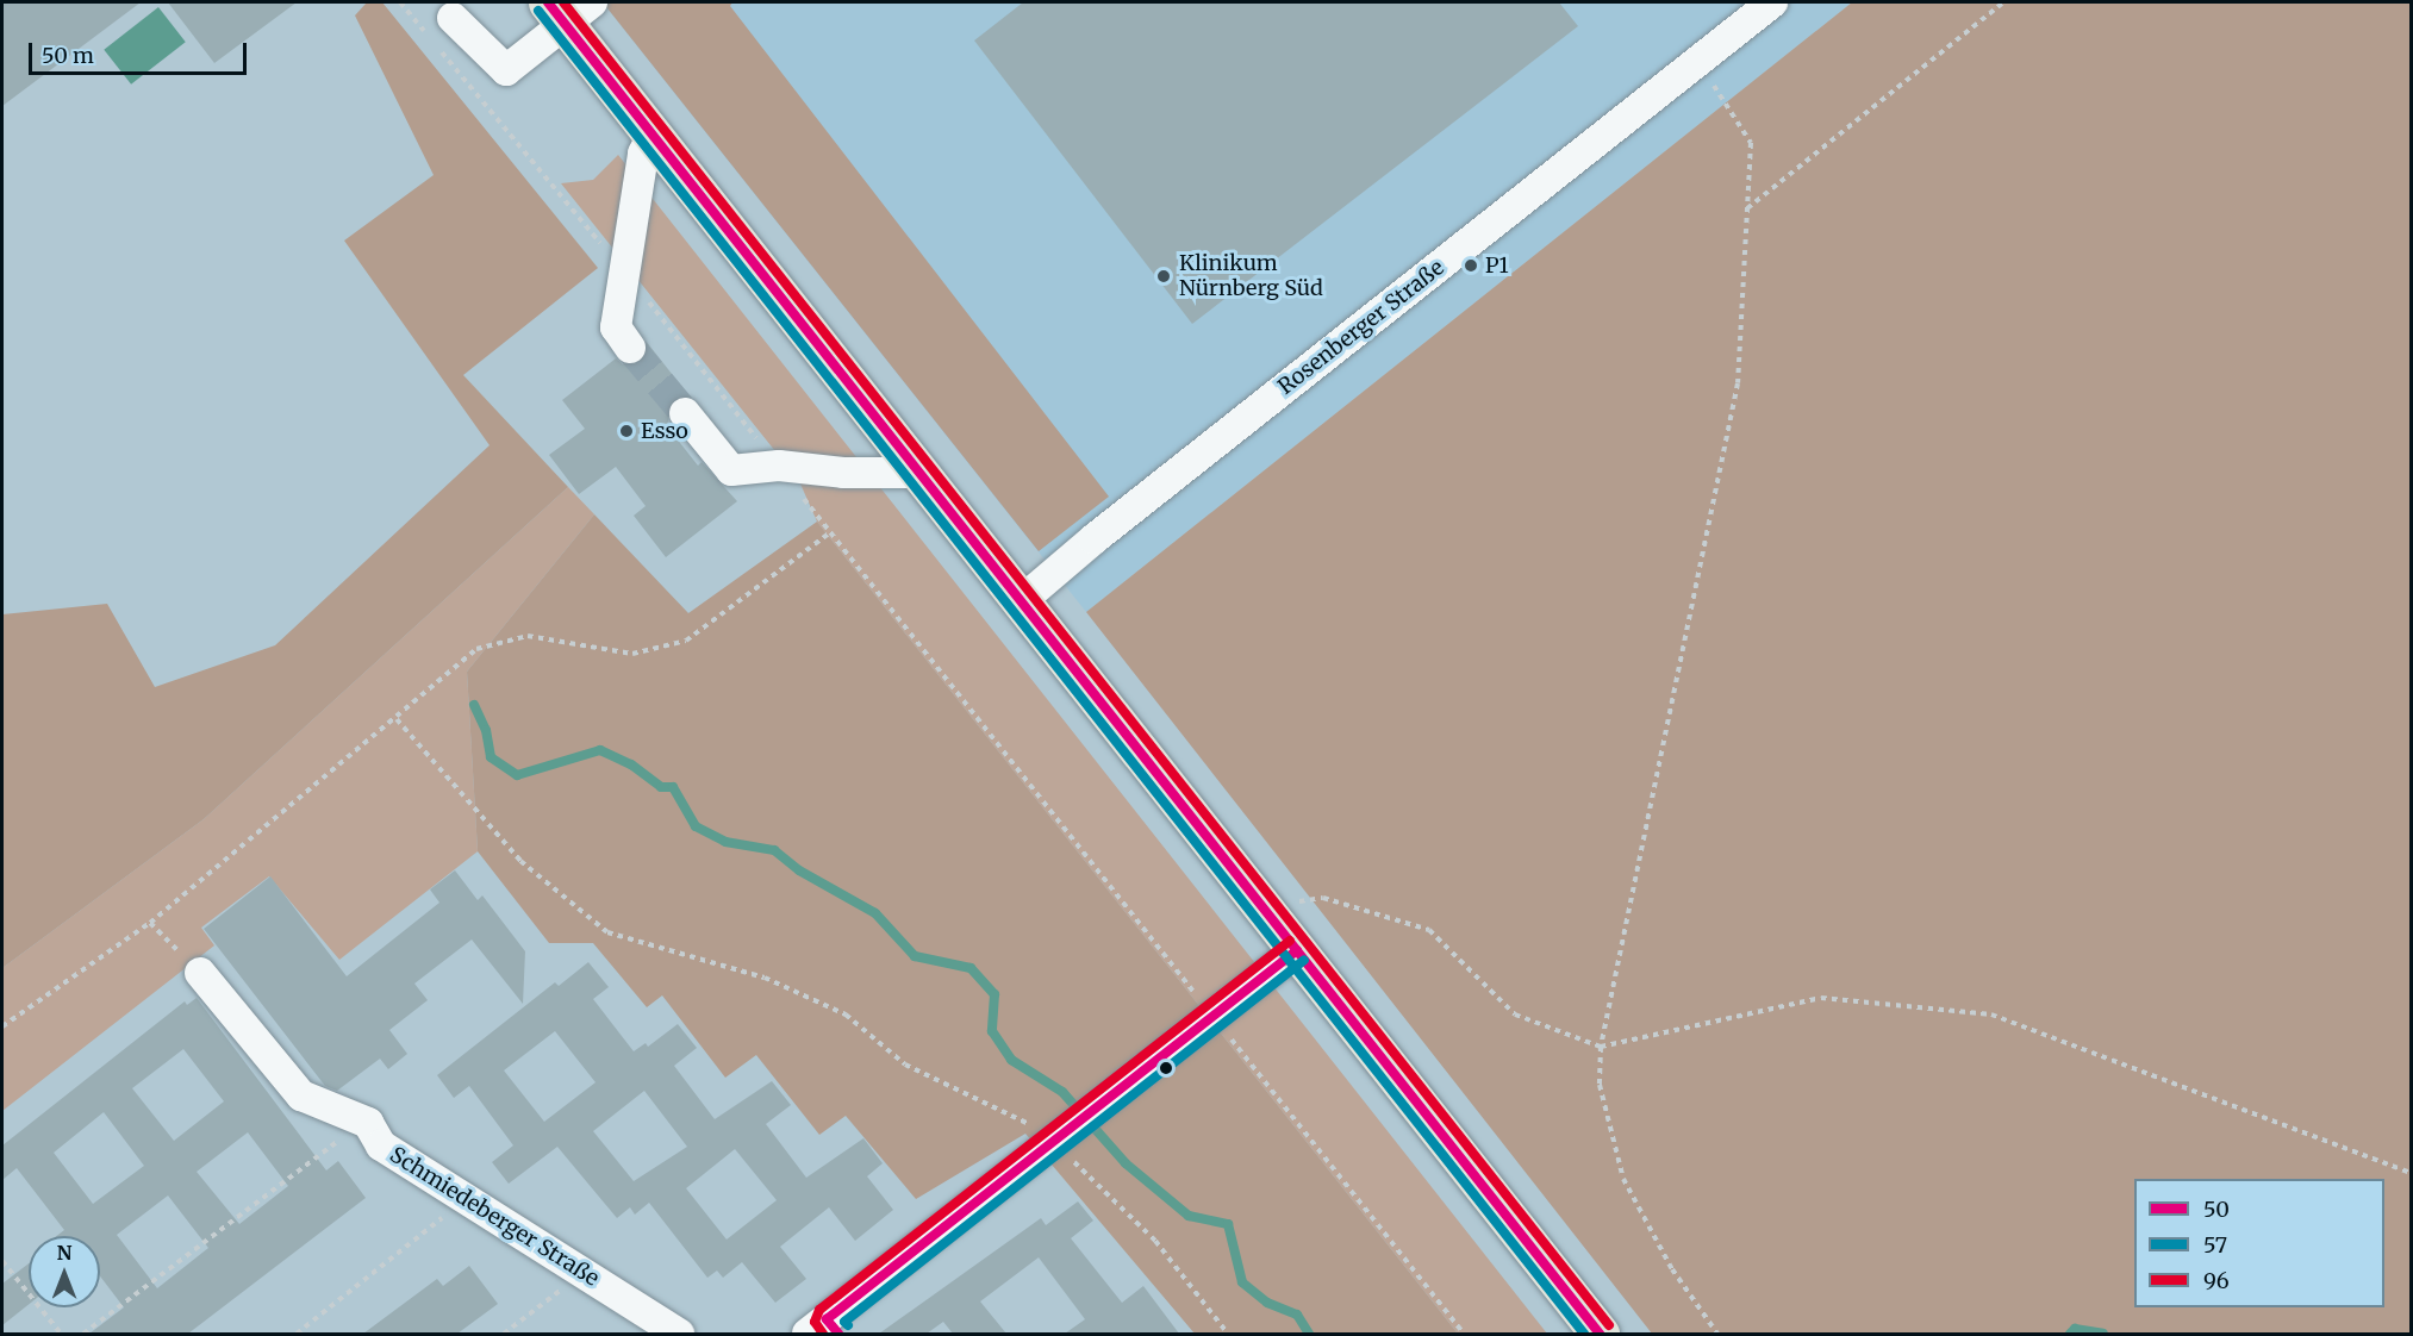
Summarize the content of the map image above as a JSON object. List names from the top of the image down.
{
  "streets": {
    "street": ["Rosenberger Straße", "Schmiedeberger Straße"]
  },
  "places": ["P1", "Klinikum Nürnberg Süd", "Esso"],
  "lines": ["transit line 50", "transit line 96", "transit line 57"],
  "legend": ["50", "57", "96"],
  "scale_bar": "50 m",
  "north": "top"
}
